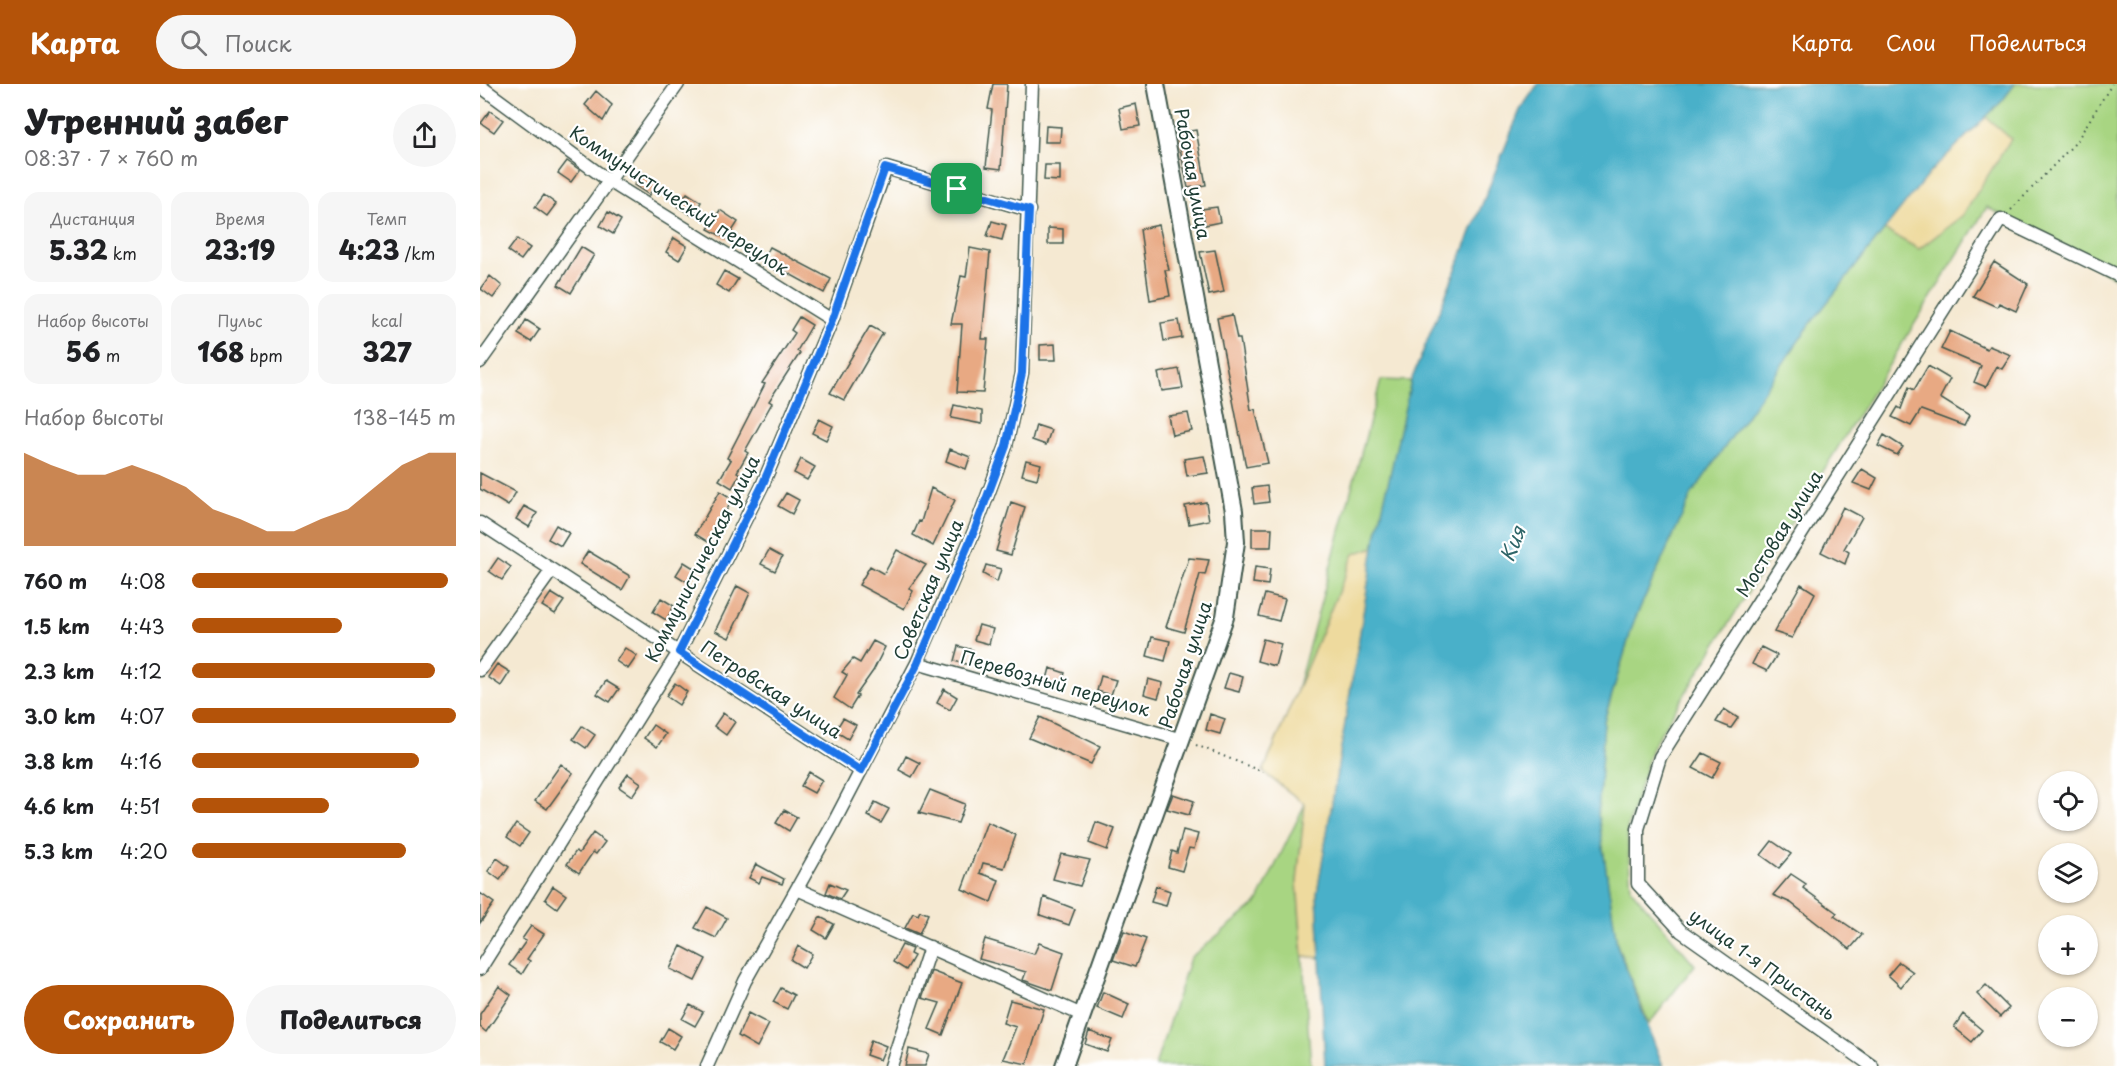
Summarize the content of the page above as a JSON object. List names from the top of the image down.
{
  "streets": {
    "main road": ["Рабочая улица"],
    "street": [
      "Коммунистический переулок",
      "Мостовая улица",
      "Коммунистическая улица",
      "Советская улица",
      "Перевозный переулок",
      "Петровская улица",
      "улица 1-я Пристань"
    ]
  },
  "crossings": [
    ["Рабочая улица", "Перевозный переулок"],
    ["Коммунистический переулок", "Коммунистическая улица"],
    ["Мостовая улица", "улица 1-я Пристань"],
    ["Коммунистическая улица", "Советская улица"],
    ["Коммунистическая улица", "Петровская улица"],
    ["Советская улица", "Перевозный переулок"],
    ["Советская улица", "Петровская улица"]
  ],
  "water": ["Кия"],
  "page": {
    "header": "Карта",
    "search": "Поиск",
    "nav": ["Карта", "Слои", "Поделиться"],
    "heading": ["Утренний забег", "08:37 · 7 × 760 m"],
    "stats": [
      ["Дистанция", "5.32 km"],
      ["Время", "23:19"],
      ["Темп", "4:23 /km"],
      ["Набор высоты", "56 m"],
      ["Пульс", "168 bpm"],
      ["kcal", "327"]
    ],
    "chart": ["Набор высоты", "138–145 m"],
    "list": [
      {
        "name": "760 m",
        "note": "4:08"
      },
      {
        "name": "1.5 km",
        "note": "4:43"
      },
      {
        "name": "2.3 km",
        "note": "4:12"
      },
      {
        "name": "3.0 km",
        "note": "4:07"
      },
      {
        "name": "3.8 km",
        "note": "4:16"
      },
      {
        "name": "4.6 km",
        "note": "4:51"
      },
      {
        "name": "5.3 km",
        "note": "4:20"
      }
    ],
    "map_buttons": ["+", "−"],
    "buttons": ["Сохранить", "Поделиться"]
  }
}
